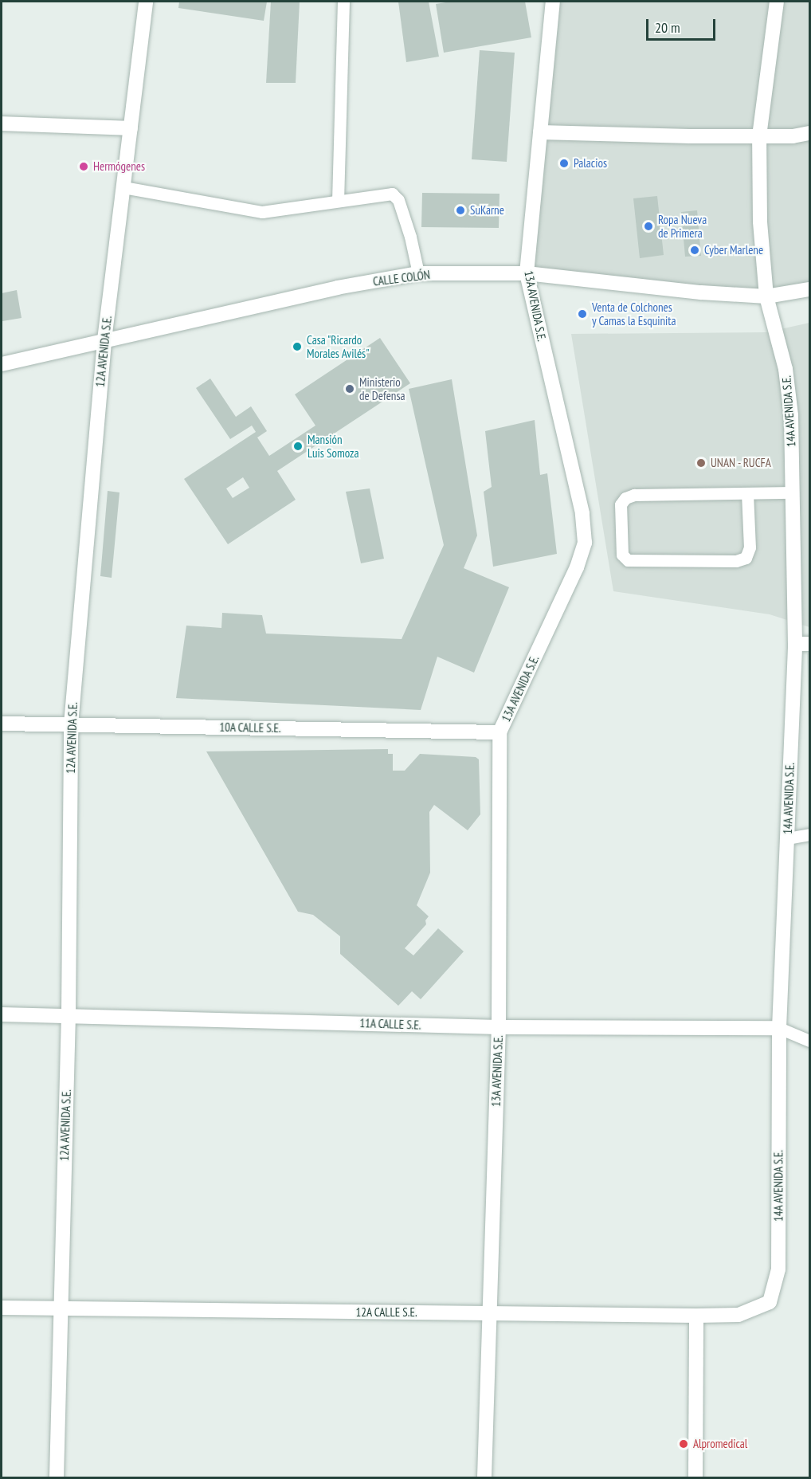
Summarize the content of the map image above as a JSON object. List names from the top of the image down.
{
  "streets": {
    "street": [
      "CALLE COLÓN",
      "13A AVENIDA S.E.",
      "12A AVENIDA S.E.",
      "14A AVENIDA S.E.",
      "10A CALLE S.E.",
      "11A CALLE S.E.",
      "12A CALLE S.E."
    ]
  },
  "crossings": [
    ["CALLE COLÓN", "13A AVENIDA S.E."],
    ["CALLE COLÓN", "12A AVENIDA S.E."],
    ["CALLE COLÓN", "14A AVENIDA S.E."],
    ["13A AVENIDA S.E.", "10A CALLE S.E."],
    ["13A AVENIDA S.E.", "11A CALLE S.E."],
    ["13A AVENIDA S.E.", "12A CALLE S.E."],
    ["12A AVENIDA S.E.", "10A CALLE S.E."],
    ["12A AVENIDA S.E.", "11A CALLE S.E."],
    ["12A AVENIDA S.E.", "12A CALLE S.E."],
    ["14A AVENIDA S.E.", "11A CALLE S.E."],
    ["14A AVENIDA S.E.", "12A CALLE S.E."]
  ],
  "places": [
    "Palacios",
    "Hermógenes",
    "SuKarne",
    "Ropa Nueva de Primera",
    "Cyber Marlene",
    "Venta de Colchones y Camas la Esquinita",
    "Casa \"Ricardo Morales Avilés\"",
    "Ministerio de Defensa",
    "Mansión Luis Somoza",
    "UNAN - RUCFA",
    "Alpromedical"
  ],
  "scale_bar": "20 m"
}
